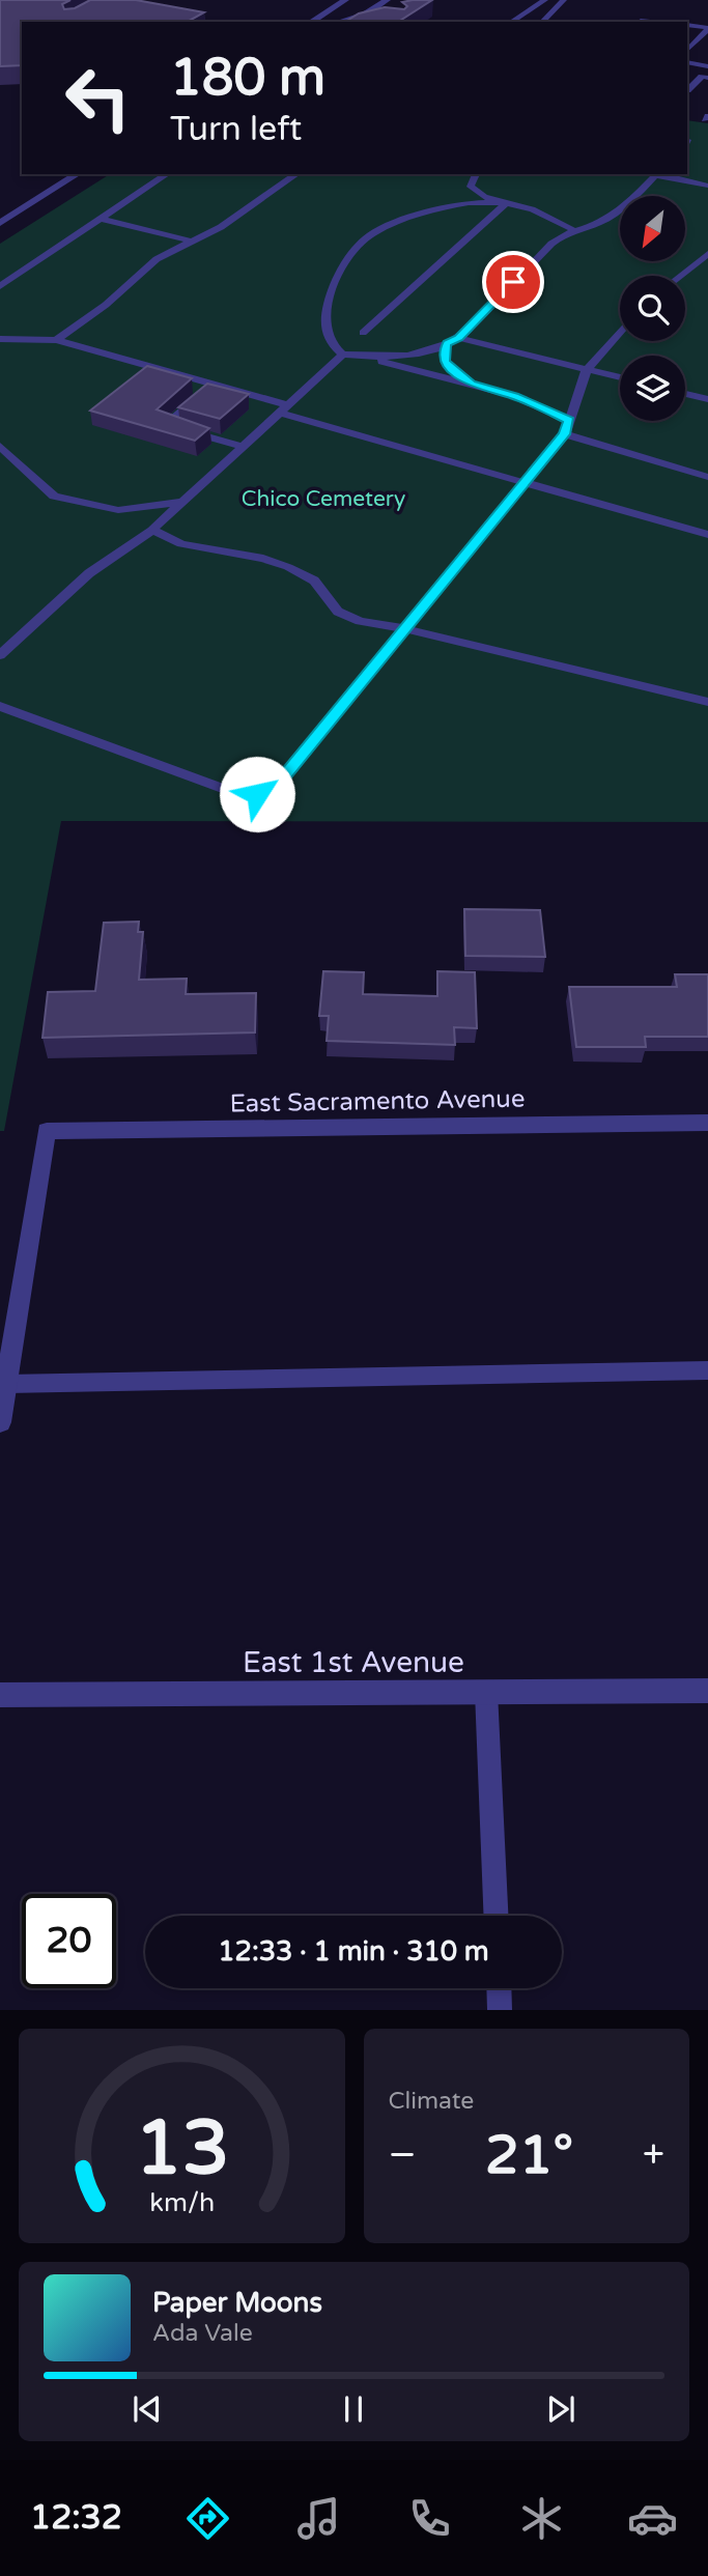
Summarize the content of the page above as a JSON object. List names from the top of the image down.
{
  "streets": {
    "street": ["East Sacramento Avenue", "East 1st Avenue"]
  },
  "parks": ["Chico Cemetery"],
  "north": "bottom left",
  "page": {
    "turn": ["180 m", "Turn left"],
    "limit": "20",
    "trip": "12:33 · 1 min · 310 m",
    "tile": "Climate",
    "heat": ["−", "21°", "+"],
    "song": ["Paper Moons", "Ada Vale"],
    "tabs": "12:32",
    "gauge": ["13", "km/h"]
  }
}
